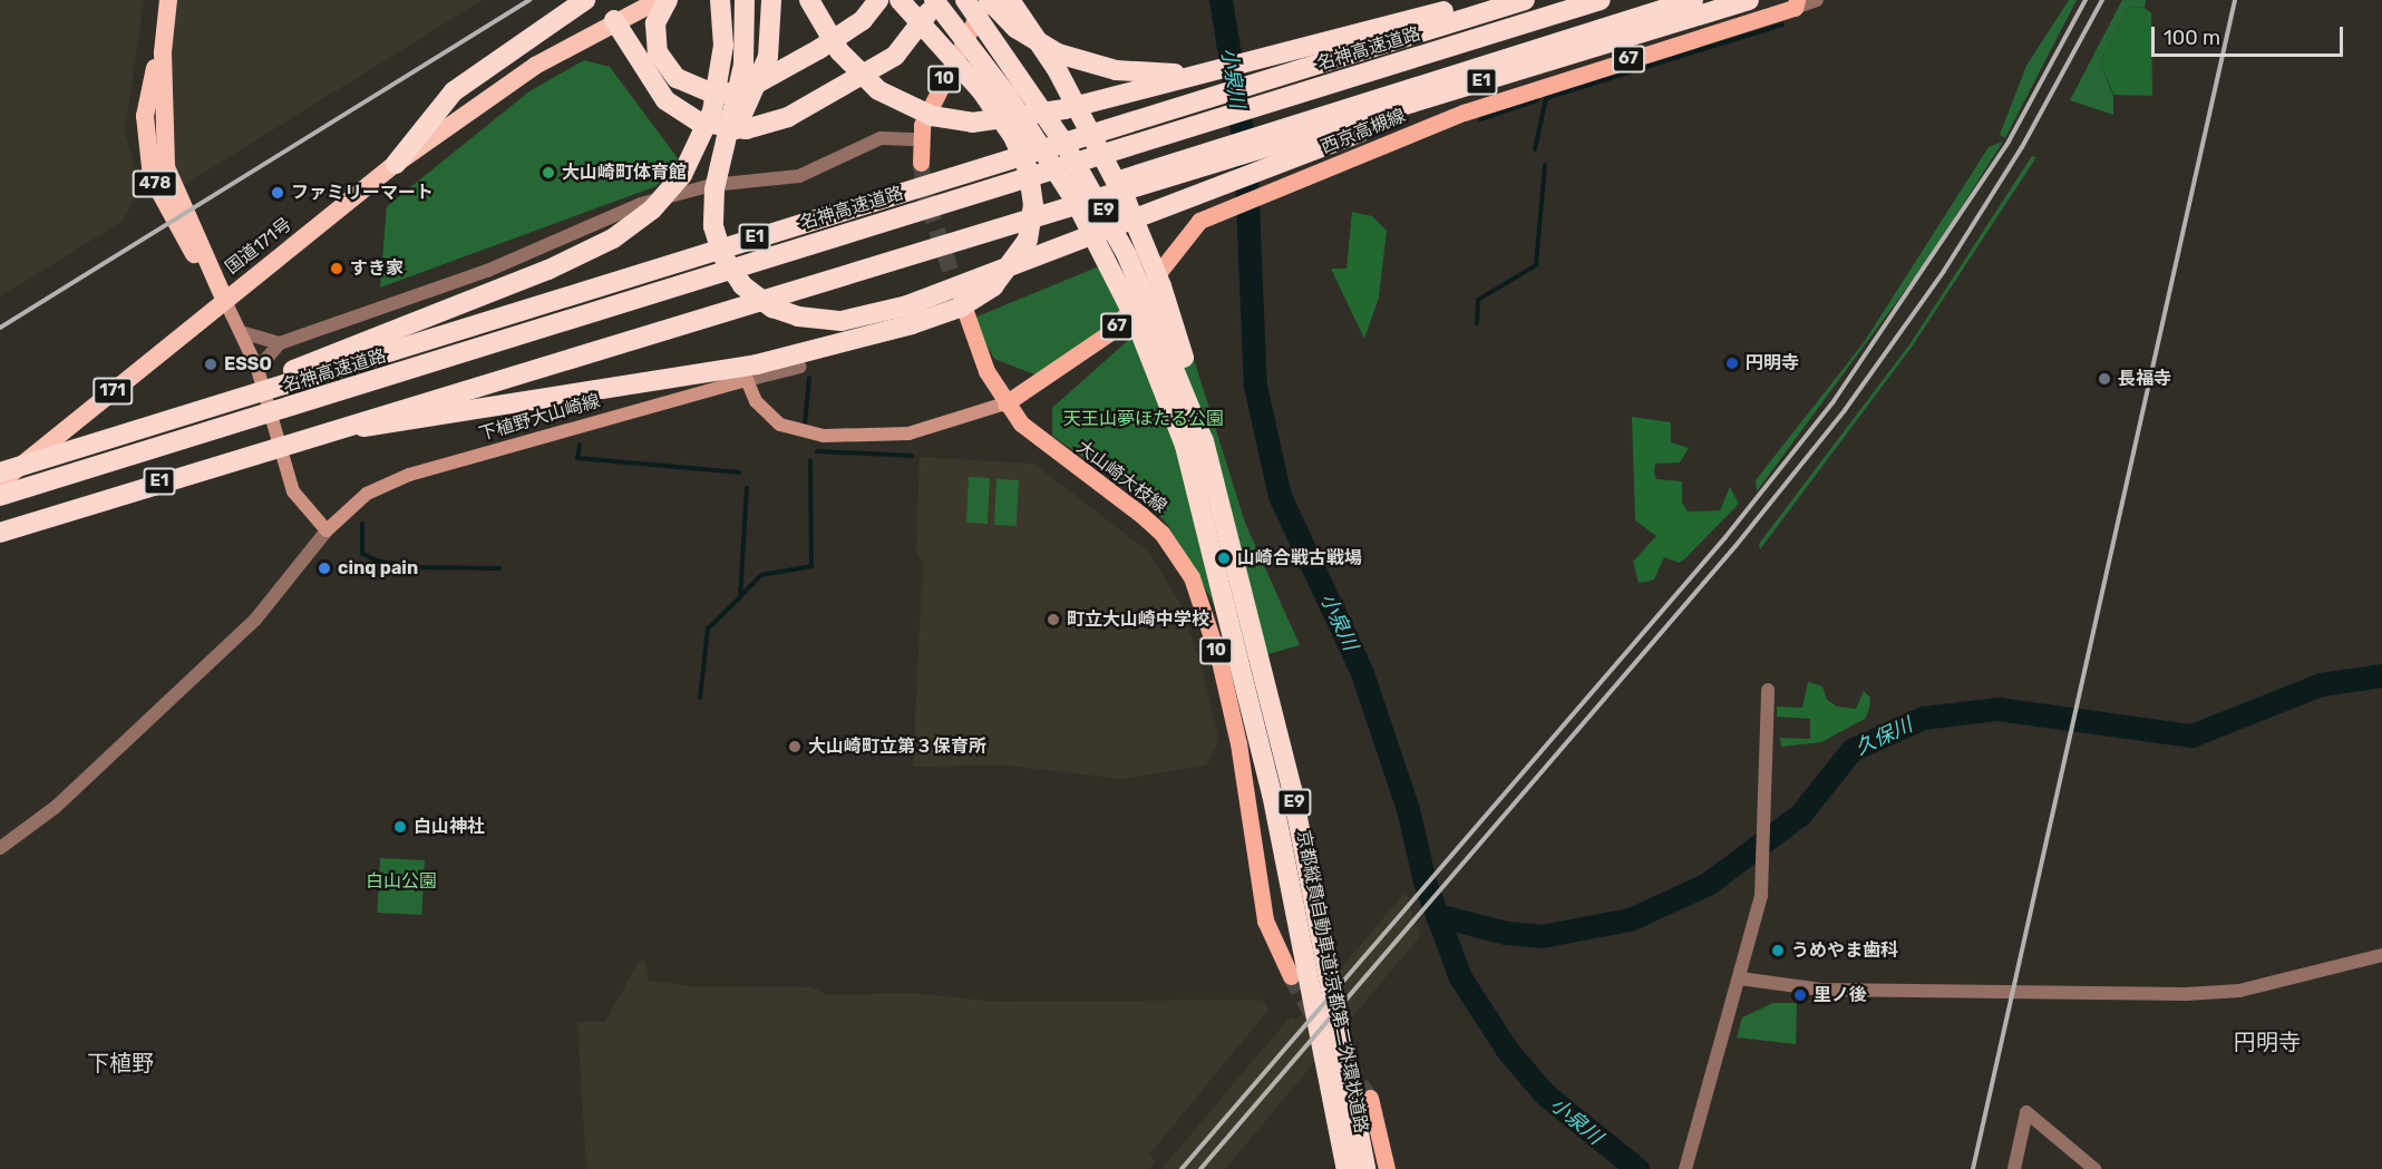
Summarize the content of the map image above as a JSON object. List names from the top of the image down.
{
  "streets": {
    "highway": [
      "名神高速道路",
      "E1",
      "478",
      "E9",
      "国道171号",
      "171",
      "京都縦貫自動車道;京都第二外環状道路"
    ],
    "main road": [
      "67",
      "10",
      "西京高槻線",
      "下植野大山崎線",
      "大山崎大枝線"
    ]
  },
  "crossings": [
    ["西京高槻線", "大山崎大枝線"],
    ["478", "国道171号"]
  ],
  "districts": ["円明寺", "下植野"],
  "water": ["小泉川", "久保川"],
  "parks": ["天王山夢ほたる公園", "白山公園"],
  "places": [
    "大山崎町体育館",
    "ファミリーマート",
    "すき家",
    "円明寺",
    "ESSO",
    "長福寺",
    "山崎合戦古戦場",
    "cinq pain",
    "町立大山崎中学校",
    "大山崎町立第３保育所",
    "白山神社",
    "うめやま歯科",
    "里ノ後"
  ],
  "scale_bar": "100 m"
}
